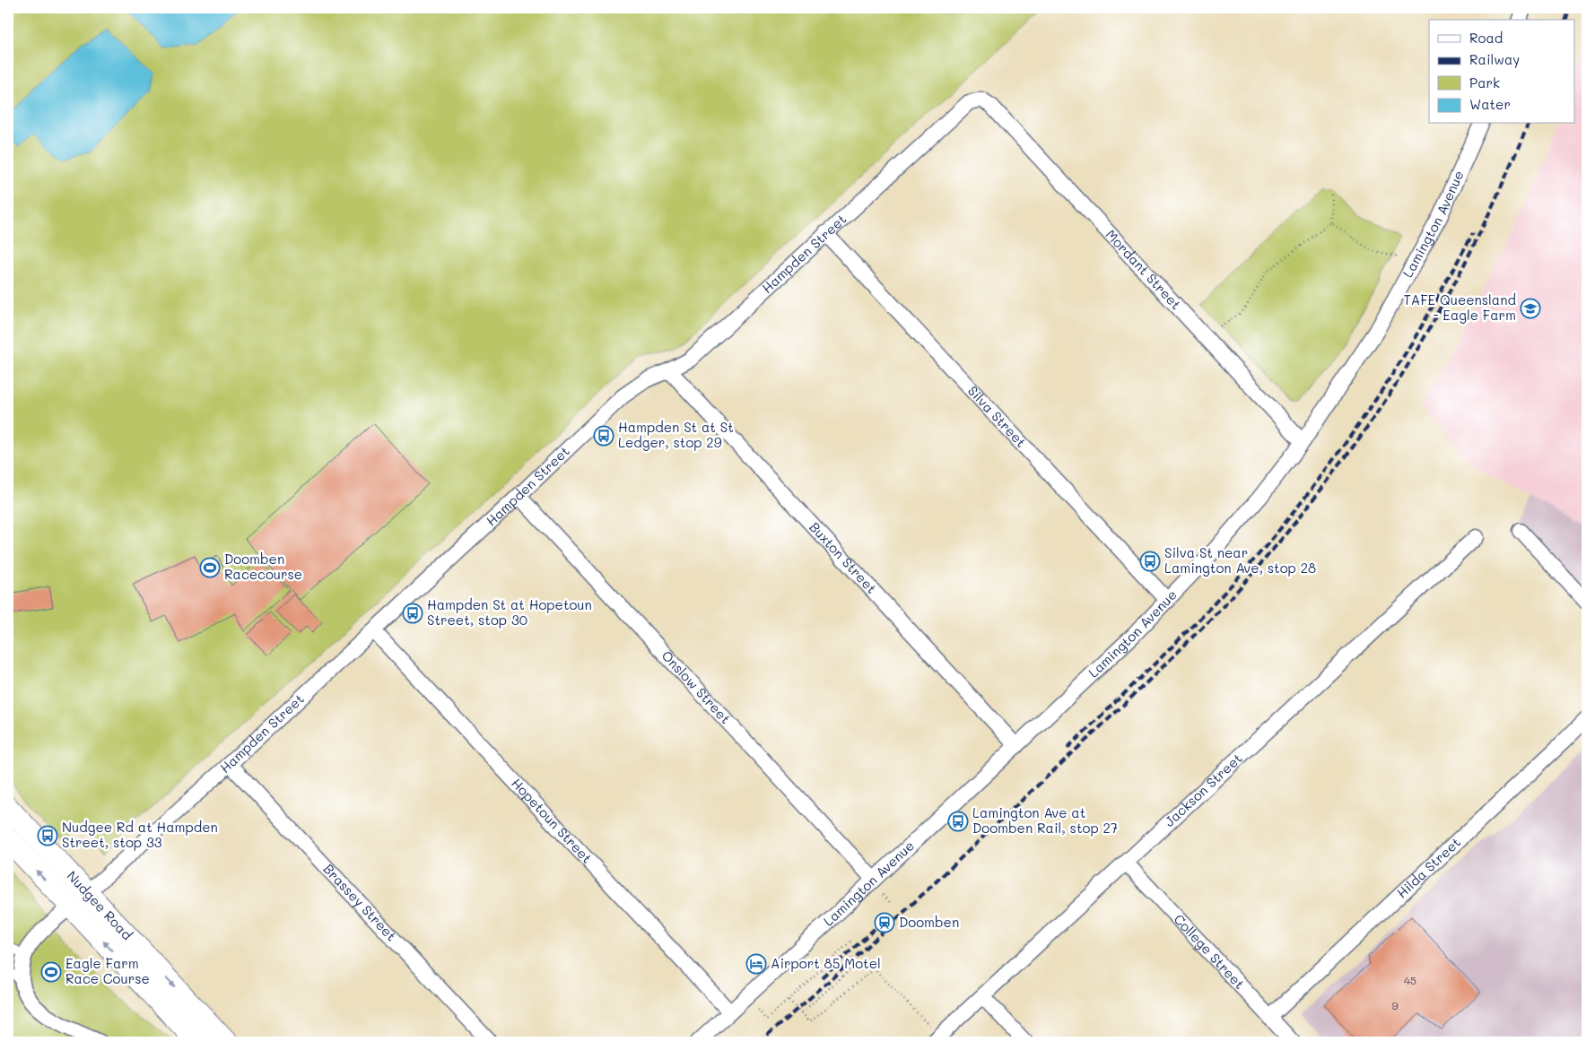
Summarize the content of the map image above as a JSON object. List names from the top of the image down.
{
  "streets": {
    "main road": ["Nudgee Road"],
    "street": [
      "Lamington Avenue",
      "Hampden Street",
      "Mordant Street",
      "Silva Street",
      "Buxton Street",
      "Onslow Street",
      "Jackson Street",
      "Hopetoun Street",
      "Hilda Street",
      "Brassey Street",
      "College Street"
    ]
  },
  "crossings": [
    ["Lamington Avenue", "Mordant Street"],
    ["Lamington Avenue", "Silva Street"],
    ["Lamington Avenue", "Buxton Street"],
    ["Lamington Avenue", "Onslow Street"],
    ["Lamington Avenue", "Hopetoun Street"],
    ["Hampden Street", "Mordant Street"],
    ["Hampden Street", "Silva Street"],
    ["Hampden Street", "Buxton Street"],
    ["Hampden Street", "Onslow Street"],
    ["Hampden Street", "Hopetoun Street"],
    ["Hampden Street", "Brassey Street"],
    ["Hampden Street", "Nudgee Road"],
    ["Jackson Street", "College Street"],
    ["Hilda Street", "College Street"]
  ],
  "places": {
    "school or university": ["TAFE Queensland - Eagle Farm"],
    "bus stop": [
      "Hampden St at St Ledger, stop 29",
      "Silva St near Lamington Ave, stop 28",
      "Hampden St at Hopetoun Street, stop 30",
      "Lamington Ave at Doomben Rail, stop 27",
      "Nudgee Rd at Hampden Street, stop 33"
    ],
    "sports": ["Doomben Racecourse", "Eagle Farm Race Course"],
    "station": ["Doomben"],
    "hotel": ["Airport 85 Motel"]
  },
  "house_numbers": ["45", "9"],
  "legend": [
    "Road",
    "Railway",
    "Park",
    "Water"
  ]
}
